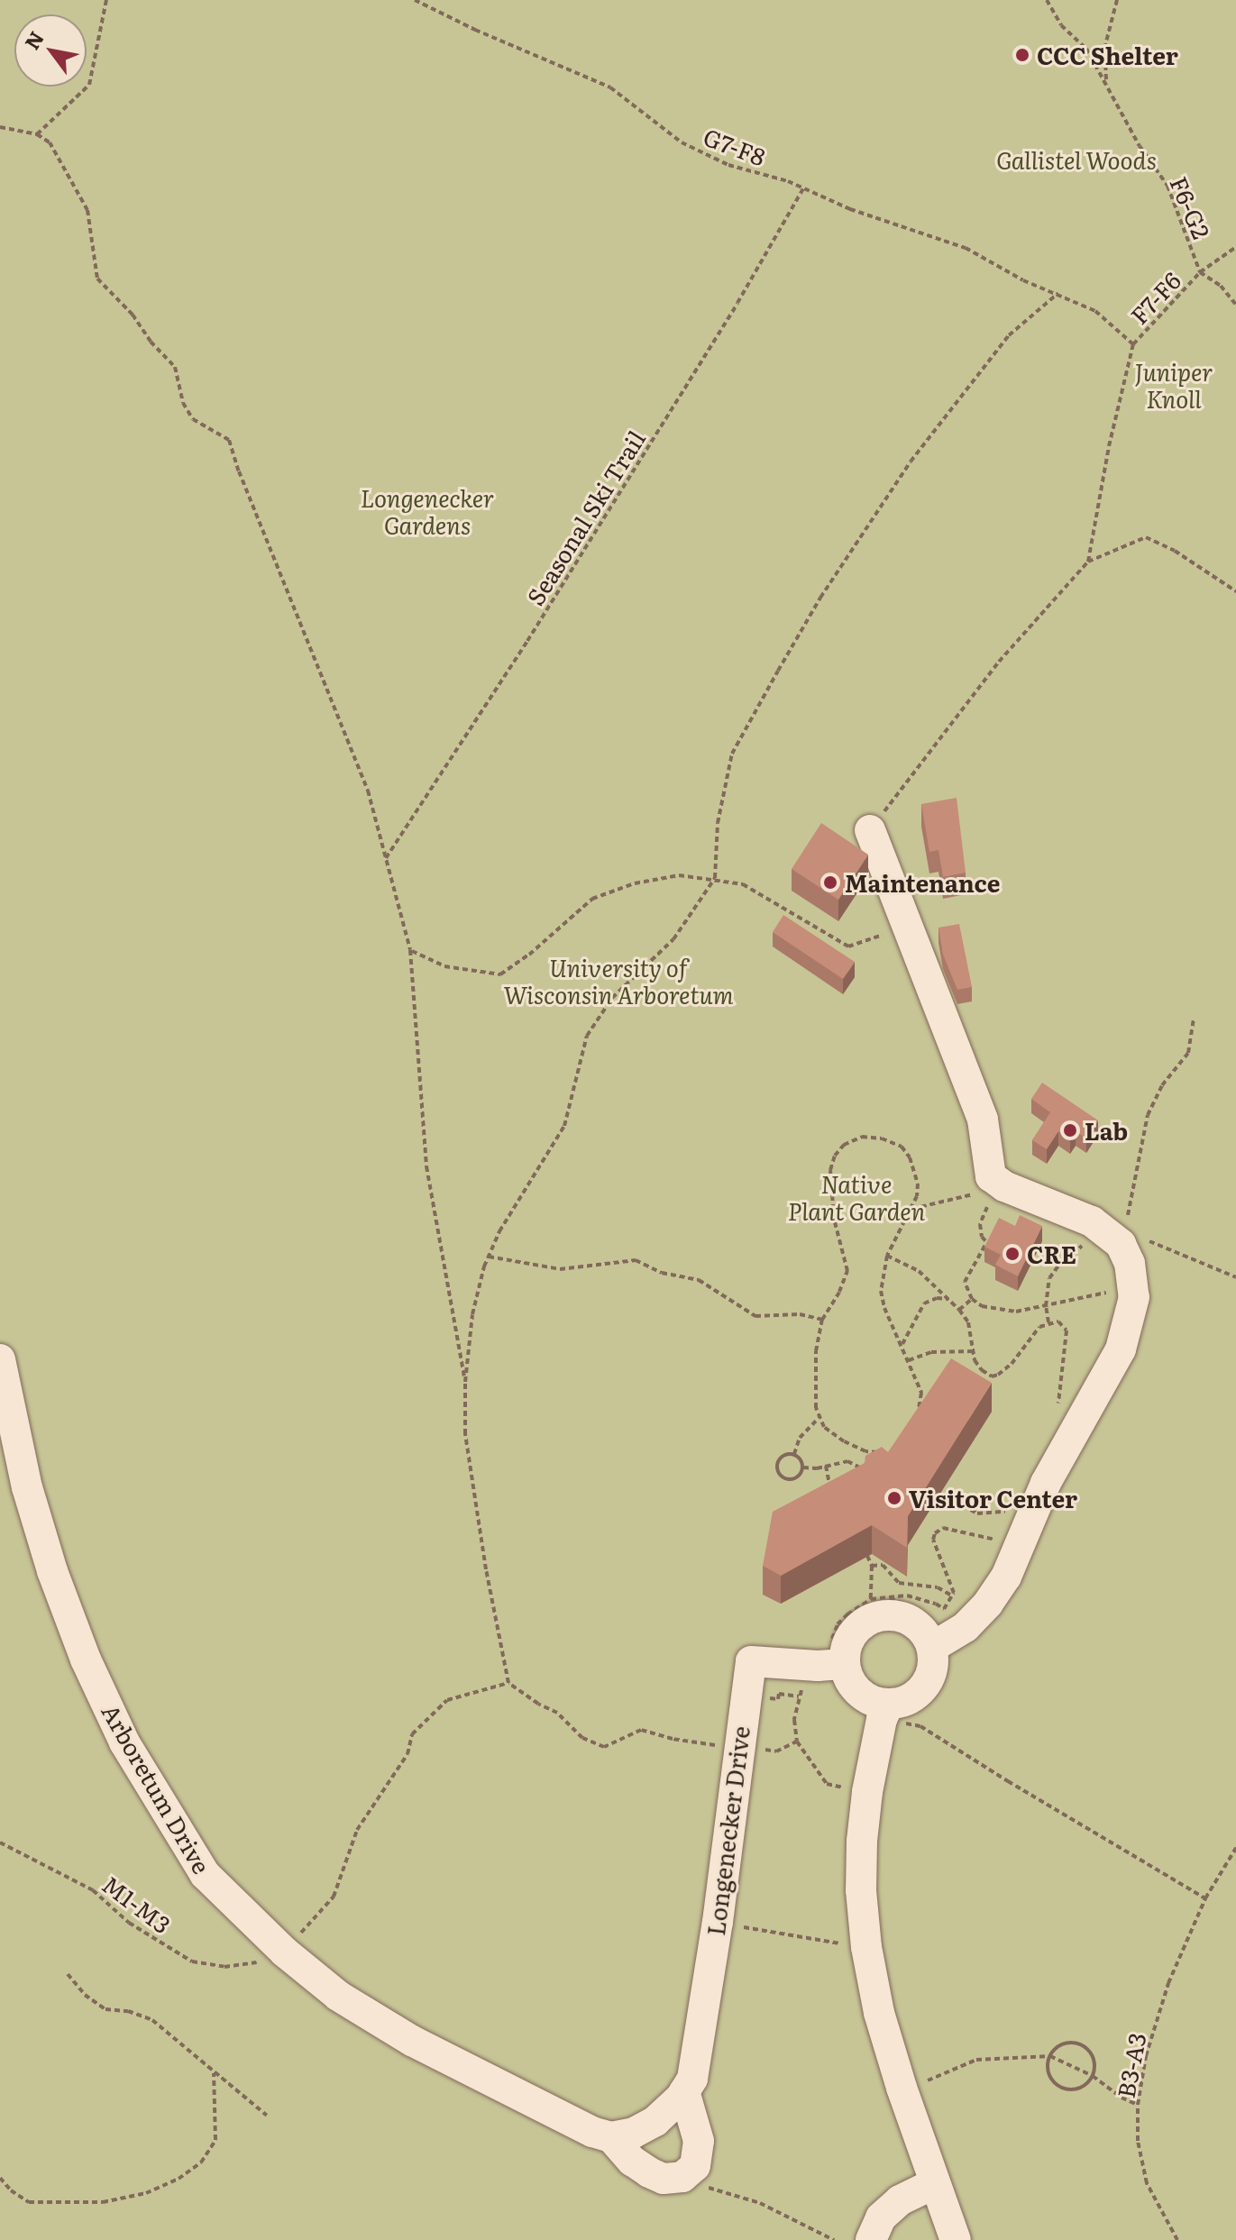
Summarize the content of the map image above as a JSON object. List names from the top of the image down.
{
  "streets": {
    "street": ["Arboretum Drive", "Longenecker Drive"],
    "path": [
      "G7-F8",
      "F6-G2",
      "F7-F6",
      "Seasonal Ski Trail",
      "M1-M3",
      "B3-A3"
    ]
  },
  "crossings": [
    ["G7-F8", "F7-F6"],
    ["G7-F8", "Seasonal Ski Trail"],
    ["F6-G2", "F7-F6"],
    ["Arboretum Drive", "M1-M3"]
  ],
  "parks": [
    "Gallistel Woods",
    "Juniper Knoll",
    "Longenecker Gardens",
    "University of Wisconsin Arboretum",
    "Native Plant Garden"
  ],
  "places": [
    "CCC Shelter",
    "Maintenance",
    "Lab",
    "CRE",
    "Visitor Center"
  ],
  "north": "top left"
}
